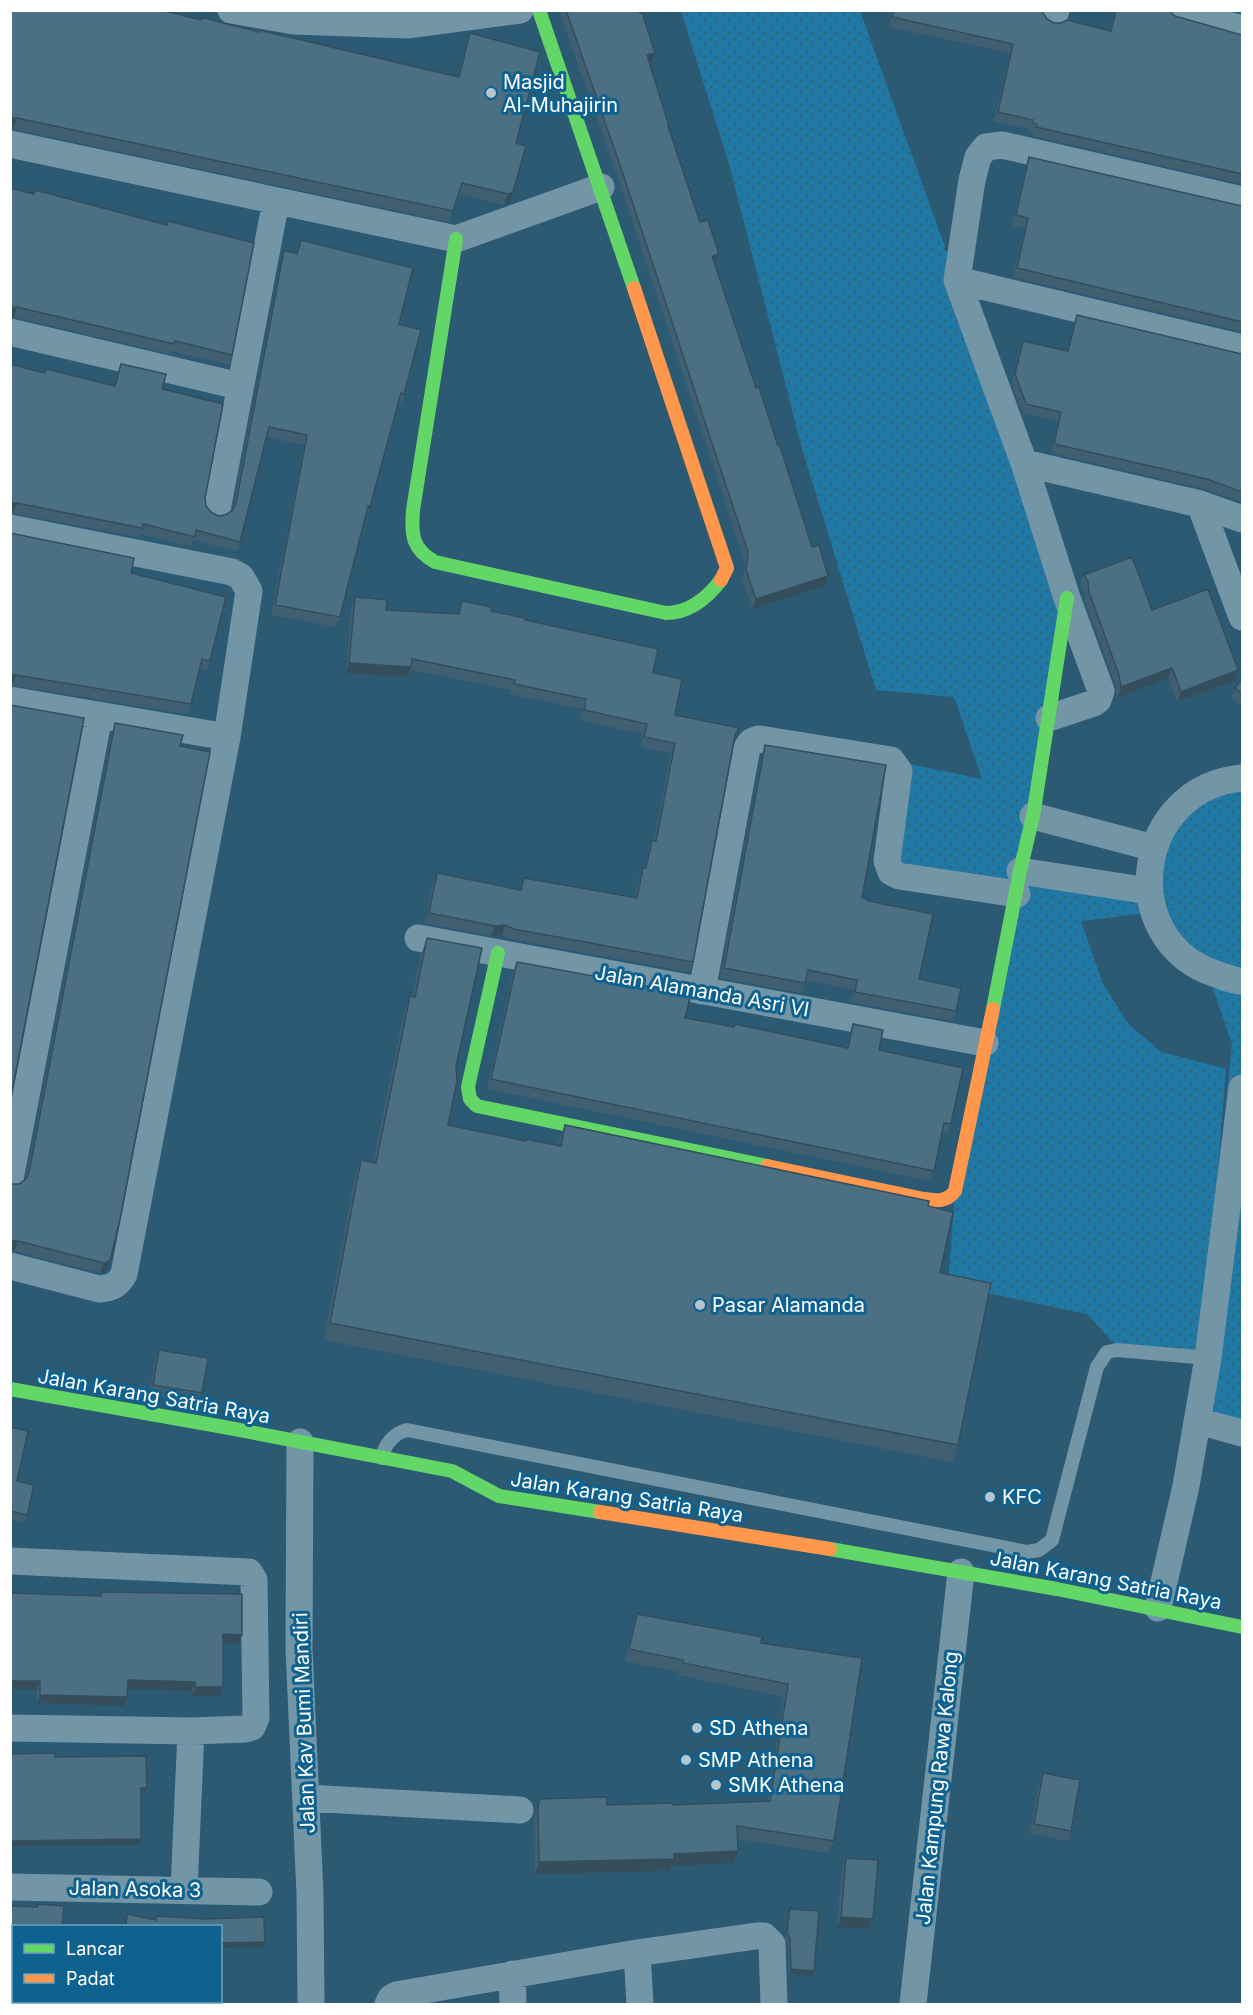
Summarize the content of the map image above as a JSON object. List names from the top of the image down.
{
  "streets": {
    "street": [
      "Jalan Alamanda Asri VI",
      "Jalan Karang Satria Raya",
      "Jalan Kav Bumi Mandiri",
      "Jalan Kampung Rawa Kalong",
      "Jalan Asoka 3"
    ]
  },
  "crossings": [
    ["Jalan Karang Satria Raya", "Jalan Kav Bumi Mandiri"],
    ["Jalan Karang Satria Raya", "Jalan Kampung Rawa Kalong"]
  ],
  "places": [
    "Masjid Al-Muhajirin",
    "Pasar Alamanda",
    "KFC",
    "SD Athena",
    "SMP Athena",
    "SMK Athena"
  ],
  "legend": ["Lancar", "Padat"]
}
